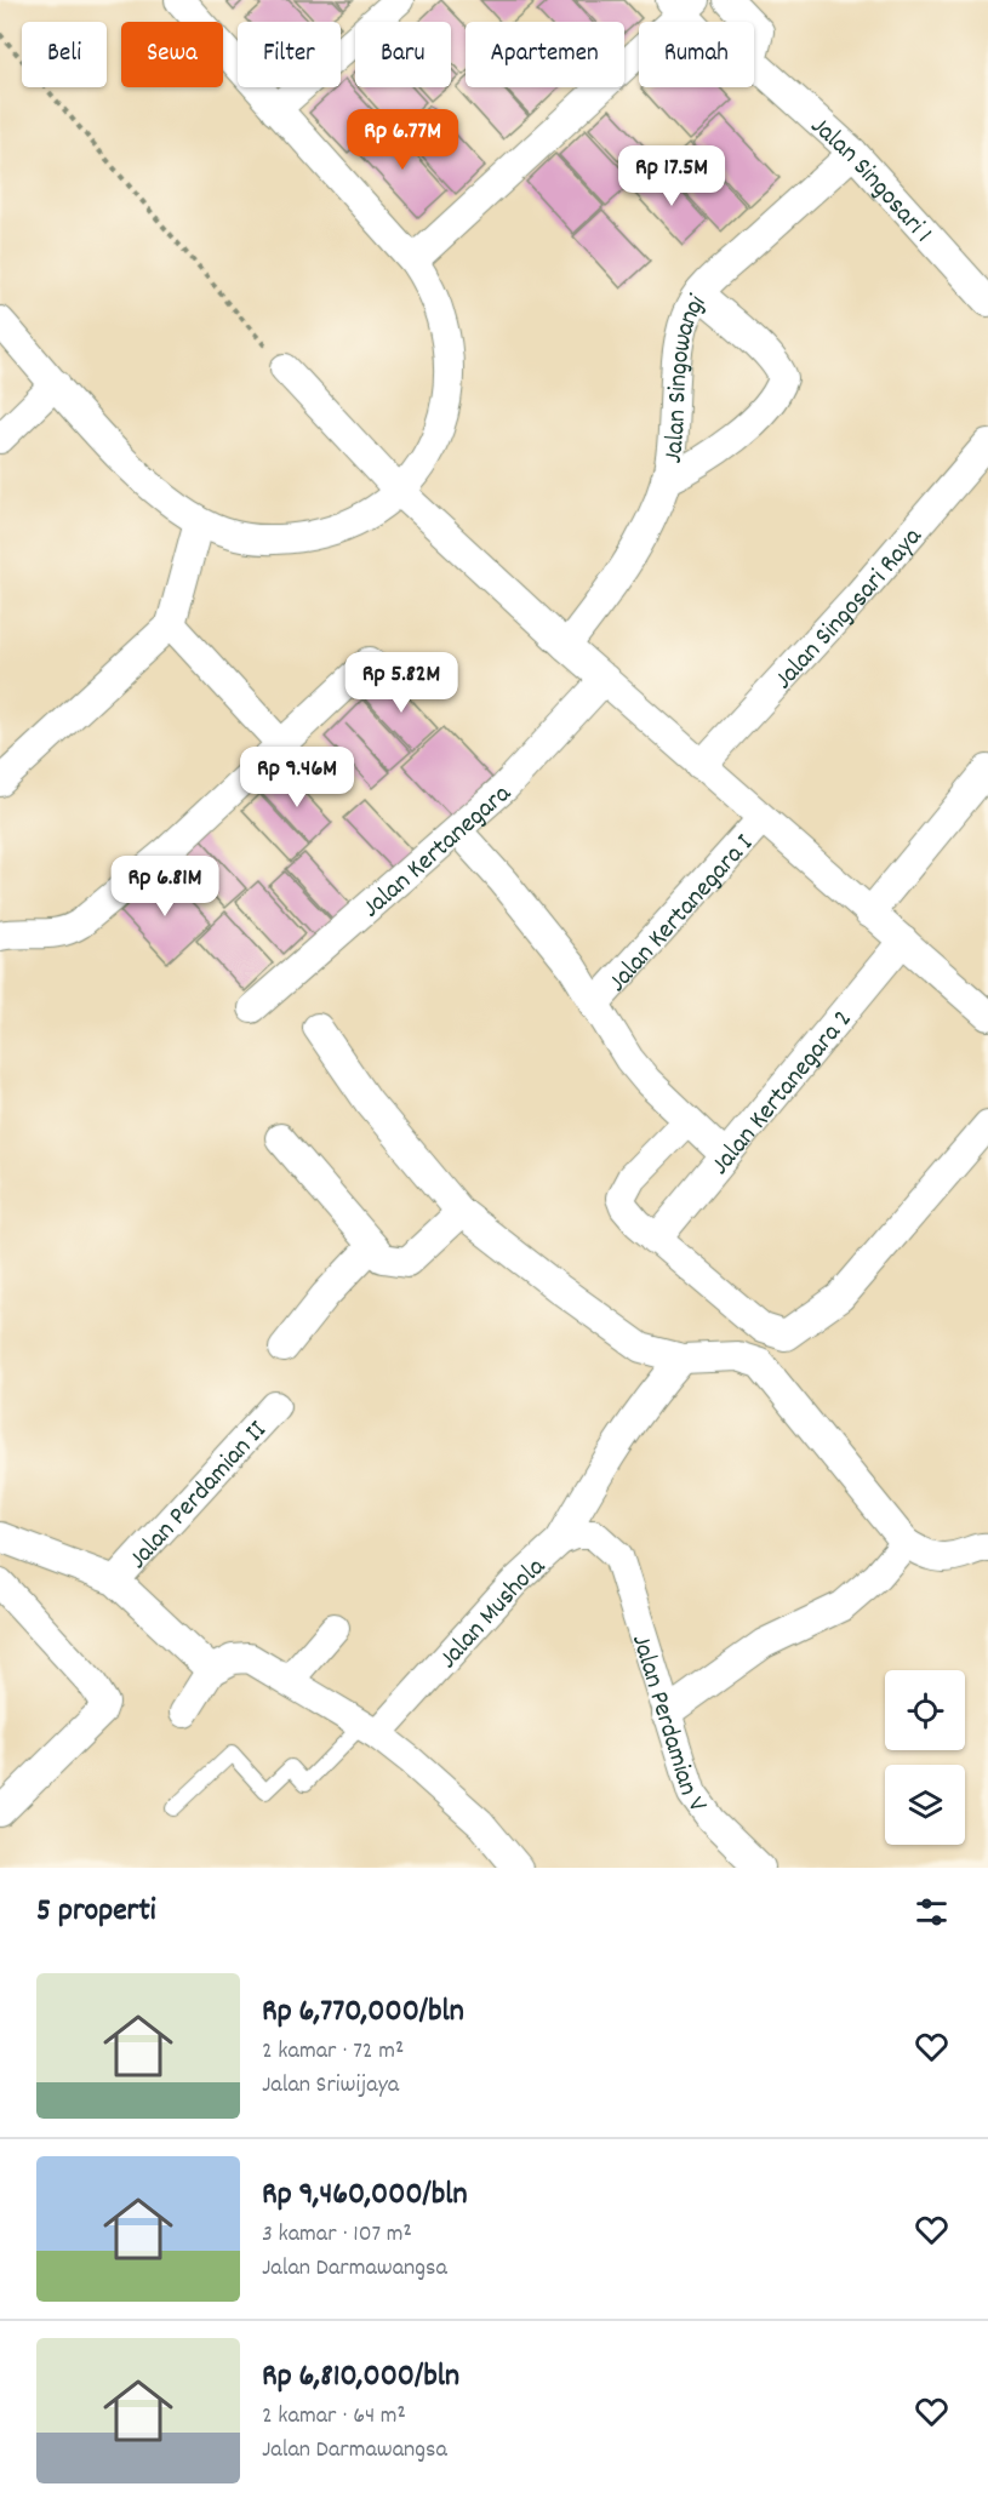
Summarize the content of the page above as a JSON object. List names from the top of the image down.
{
  "streets": {
    "street": [
      "Jalan Singosari 1",
      "Jalan Singowangi",
      "Jalan Singosari Raya",
      "Jalan Kertanegara",
      "Jalan Kertanegara I",
      "Jalan Kertanegara 2",
      "Jalan Perdamian II",
      "Jalan Mushola",
      "Jalan Perdamian V"
    ]
  },
  "crossings": [
    ["Jalan Singosari 1", "Jalan Singowangi"],
    ["Jalan Mushola", "Jalan Perdamian V"]
  ],
  "page": {
    "chip": [
      "Beli",
      "Sewa",
      "Filter",
      "Baru",
      "Apartemen",
      "Rumah"
    ],
    "price": [
      "Rp 6.77M",
      "Rp 17.5M",
      "Rp 5.82M",
      "Rp 9.46M",
      "Rp 6.81M"
    ],
    "heading": "5 properti",
    "list": [
      {
        "name": "Rp 6,770,000/bln",
        "note": "2 kamar · 72 m² · Jalan Sriwijaya"
      },
      {
        "name": "Rp 9,460,000/bln",
        "note": "3 kamar · 107 m² · Jalan Darmawangsa"
      },
      {
        "name": "Rp 6,810,000/bln",
        "note": "2 kamar · 64 m² · Jalan Darmawangsa"
      }
    ]
  }
}
